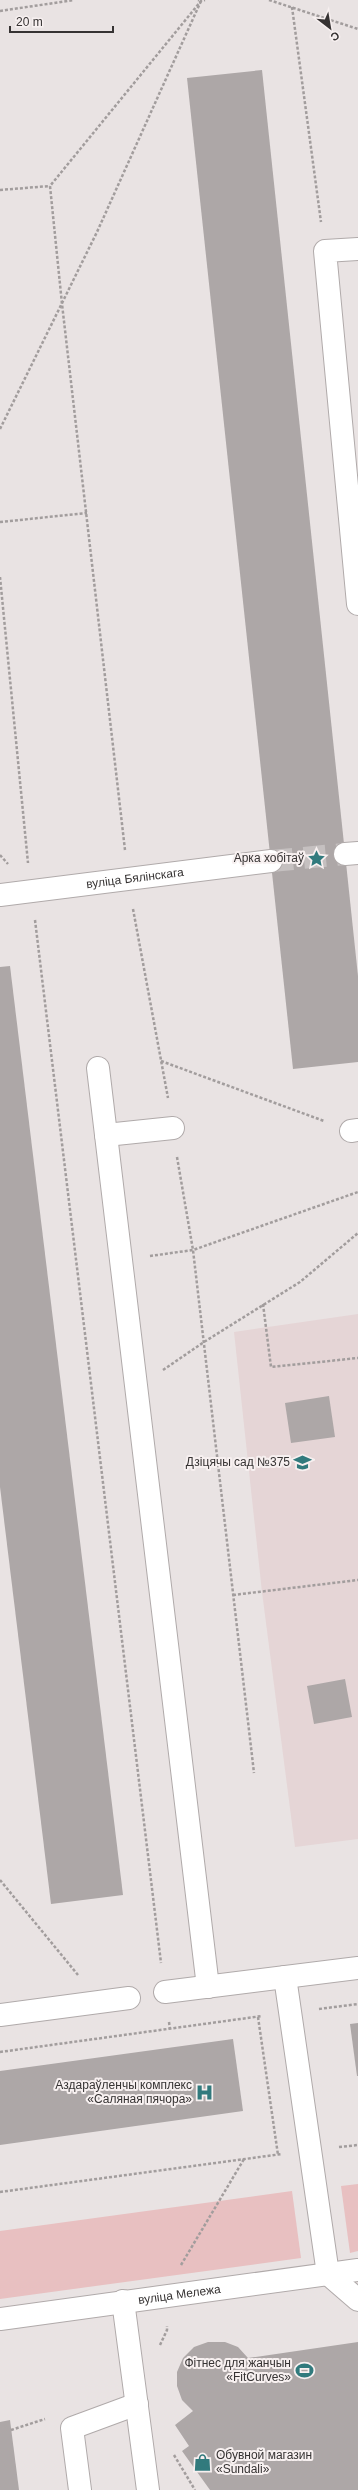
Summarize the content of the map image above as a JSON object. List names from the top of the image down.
{
  "streets": {
    "street": ["вуліца Бялінскага", "вуліца Мележа"]
  },
  "places": {
    "place": ["Арка хобітаў"],
    "school or university": ["Дзіцячы сад №375"],
    "hospital": ["Аздараўленчы комплекс «Саляная пячора»"],
    "sports": ["Фітнес для жанчын «FitCurves»"],
    "shop": ["Обувной магазин «Sundali»"]
  },
  "scale_bar": "20 m",
  "north": "bottom right"
}
